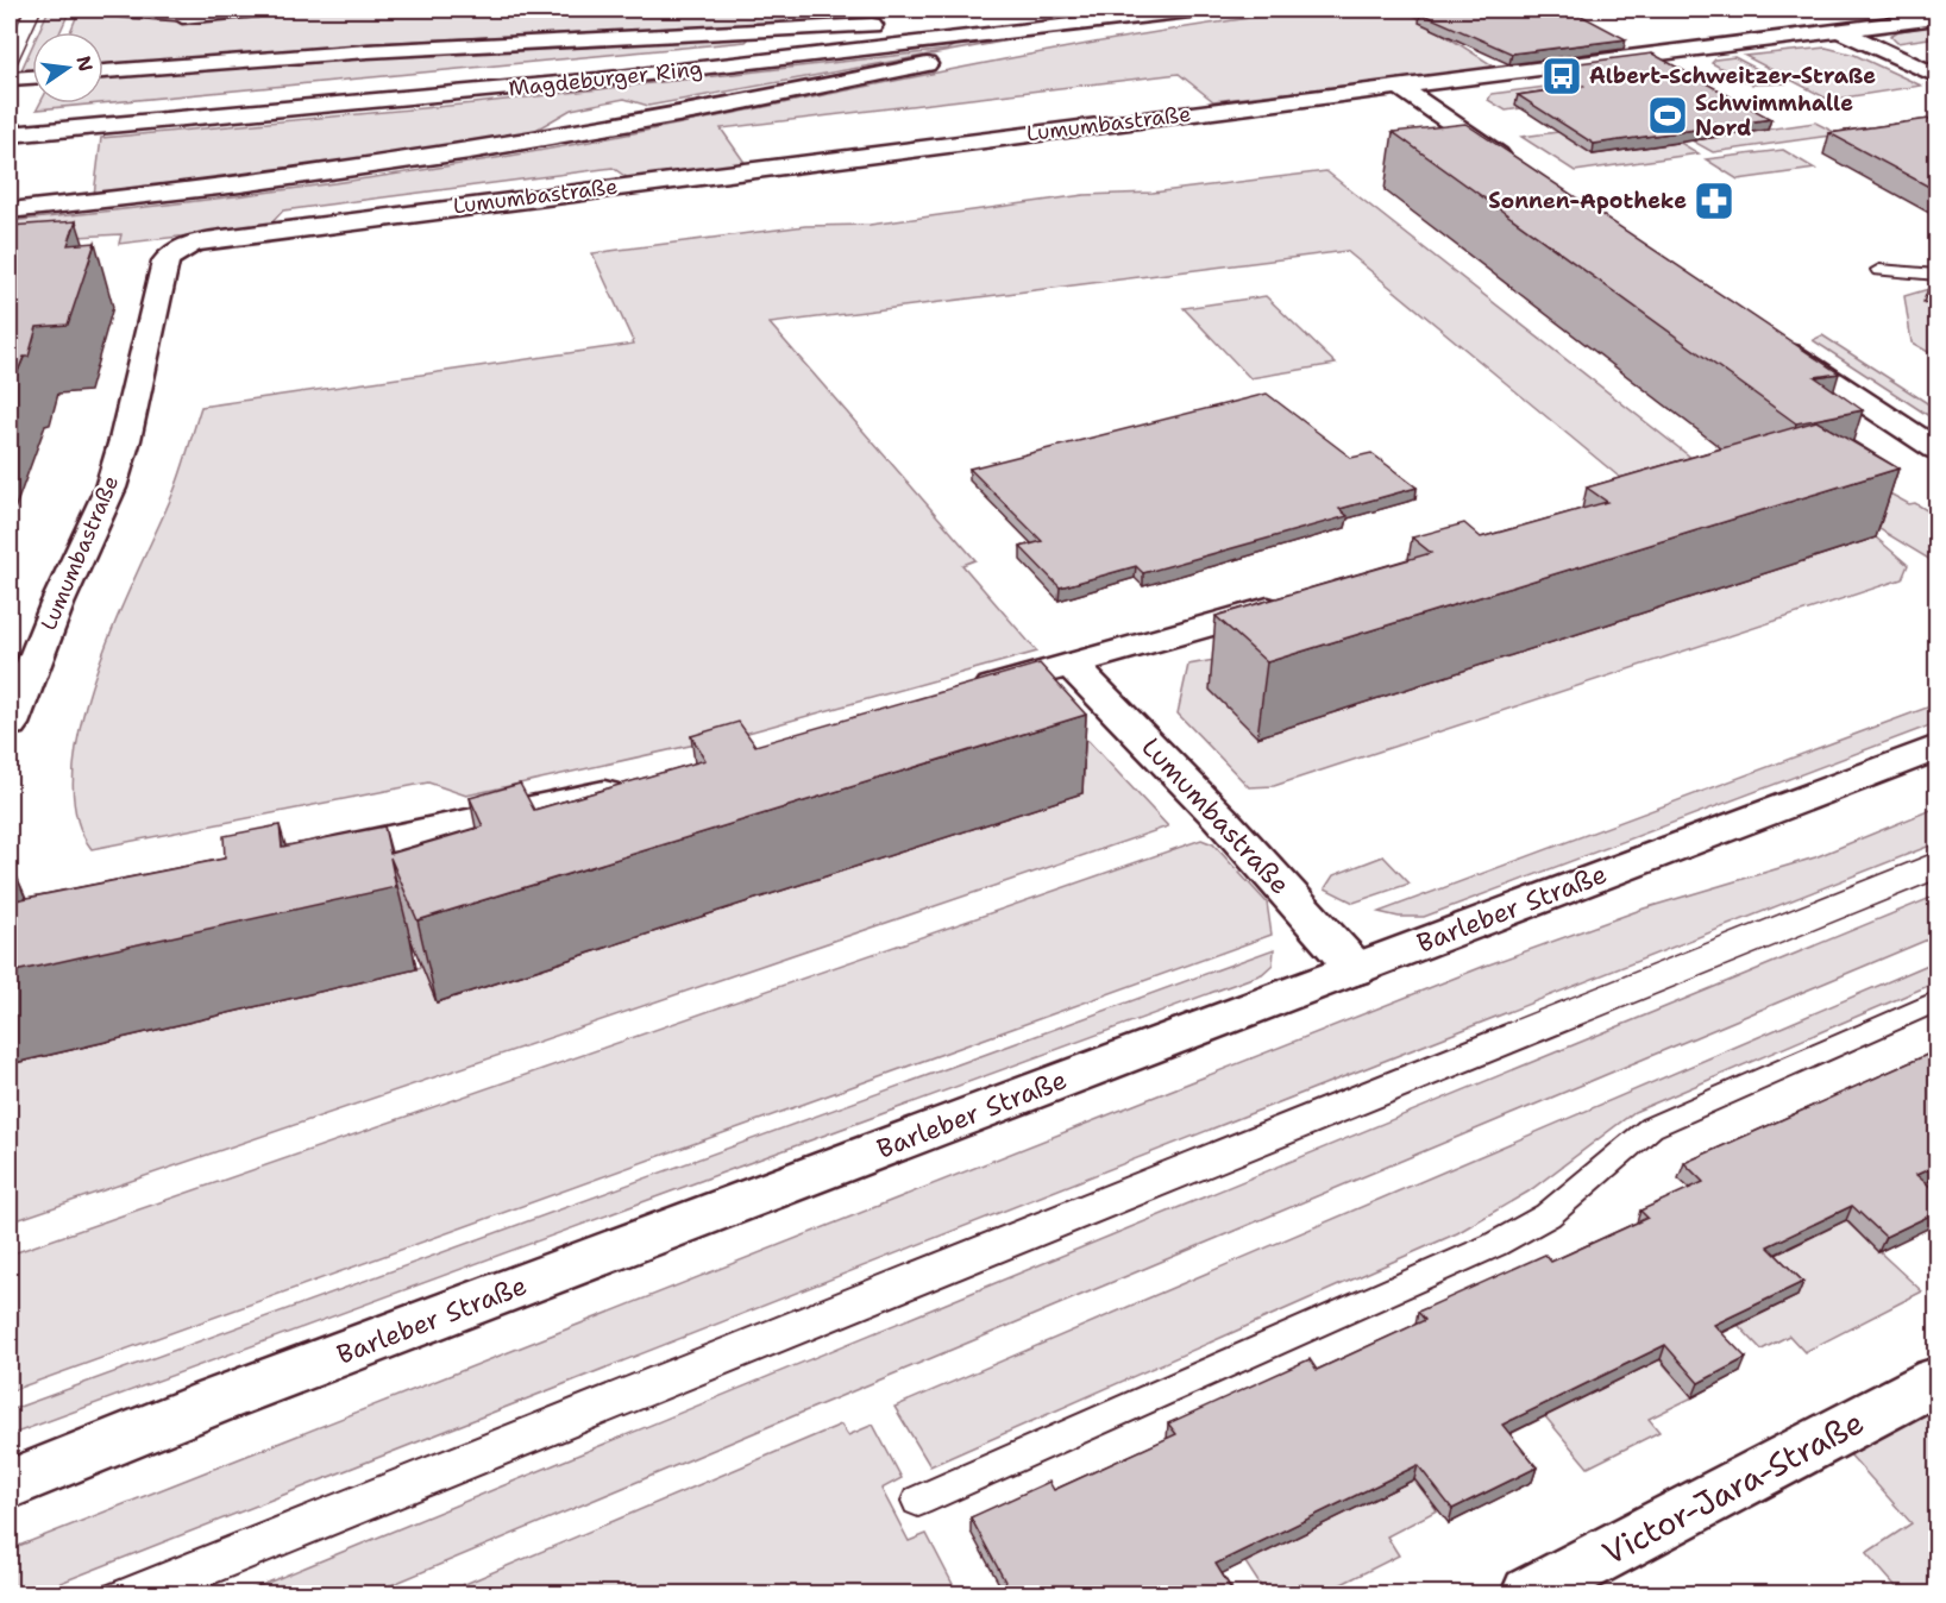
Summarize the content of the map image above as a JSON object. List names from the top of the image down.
{
  "streets": {
    "main road": [
      "Magdeburger Ring",
      "Lumumbastraße",
      "Barleber Straße",
      "Victor-Jara-Straße"
    ]
  },
  "crossings": [
    ["Lumumbastraße", "Barleber Straße"]
  ],
  "places": {
    "bus stop": ["Albert-Schweitzer-Straße"],
    "sports": ["Schwimmhalle Nord"],
    "pharmacy": ["Sonnen-Apotheke"]
  },
  "north": "right"
}
